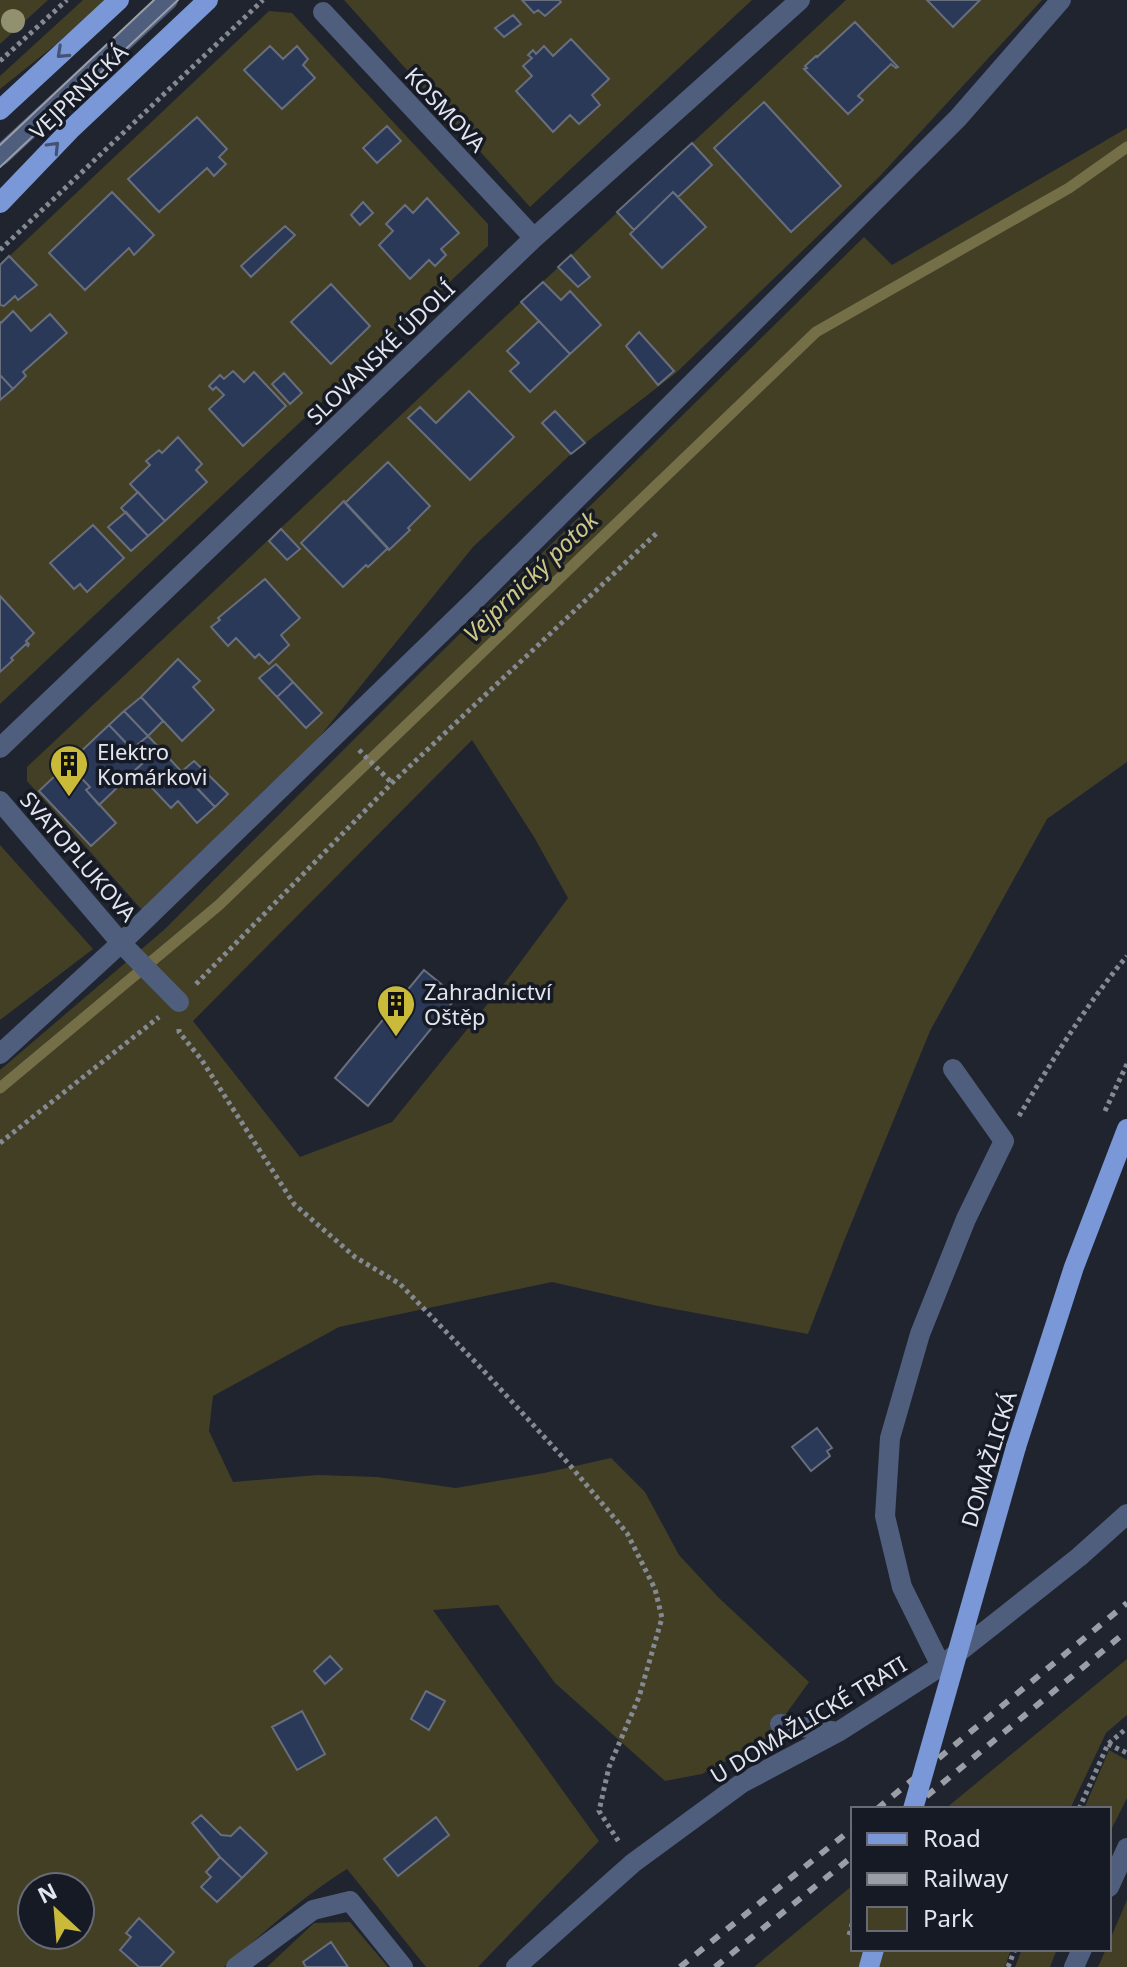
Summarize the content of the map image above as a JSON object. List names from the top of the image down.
{
  "streets": {
    "main road": ["VEJPRNICKÁ", "DOMAŽLICKÁ"],
    "street": [
      "KOSMOVA",
      "SLOVANSKÉ ÚDOLÍ",
      "SVATOPLUKOVA",
      "U DOMAŽLICKÉ TRATI"
    ]
  },
  "crossings": [
    ["KOSMOVA", "SLOVANSKÉ ÚDOLÍ"]
  ],
  "water": ["Vejprnický potok"],
  "places": {
    "building": ["Elektro Komárkovi", "Zahradnictví Oštěp"]
  },
  "legend": ["Road", "Railway", "Park"],
  "north": "top left"
}
